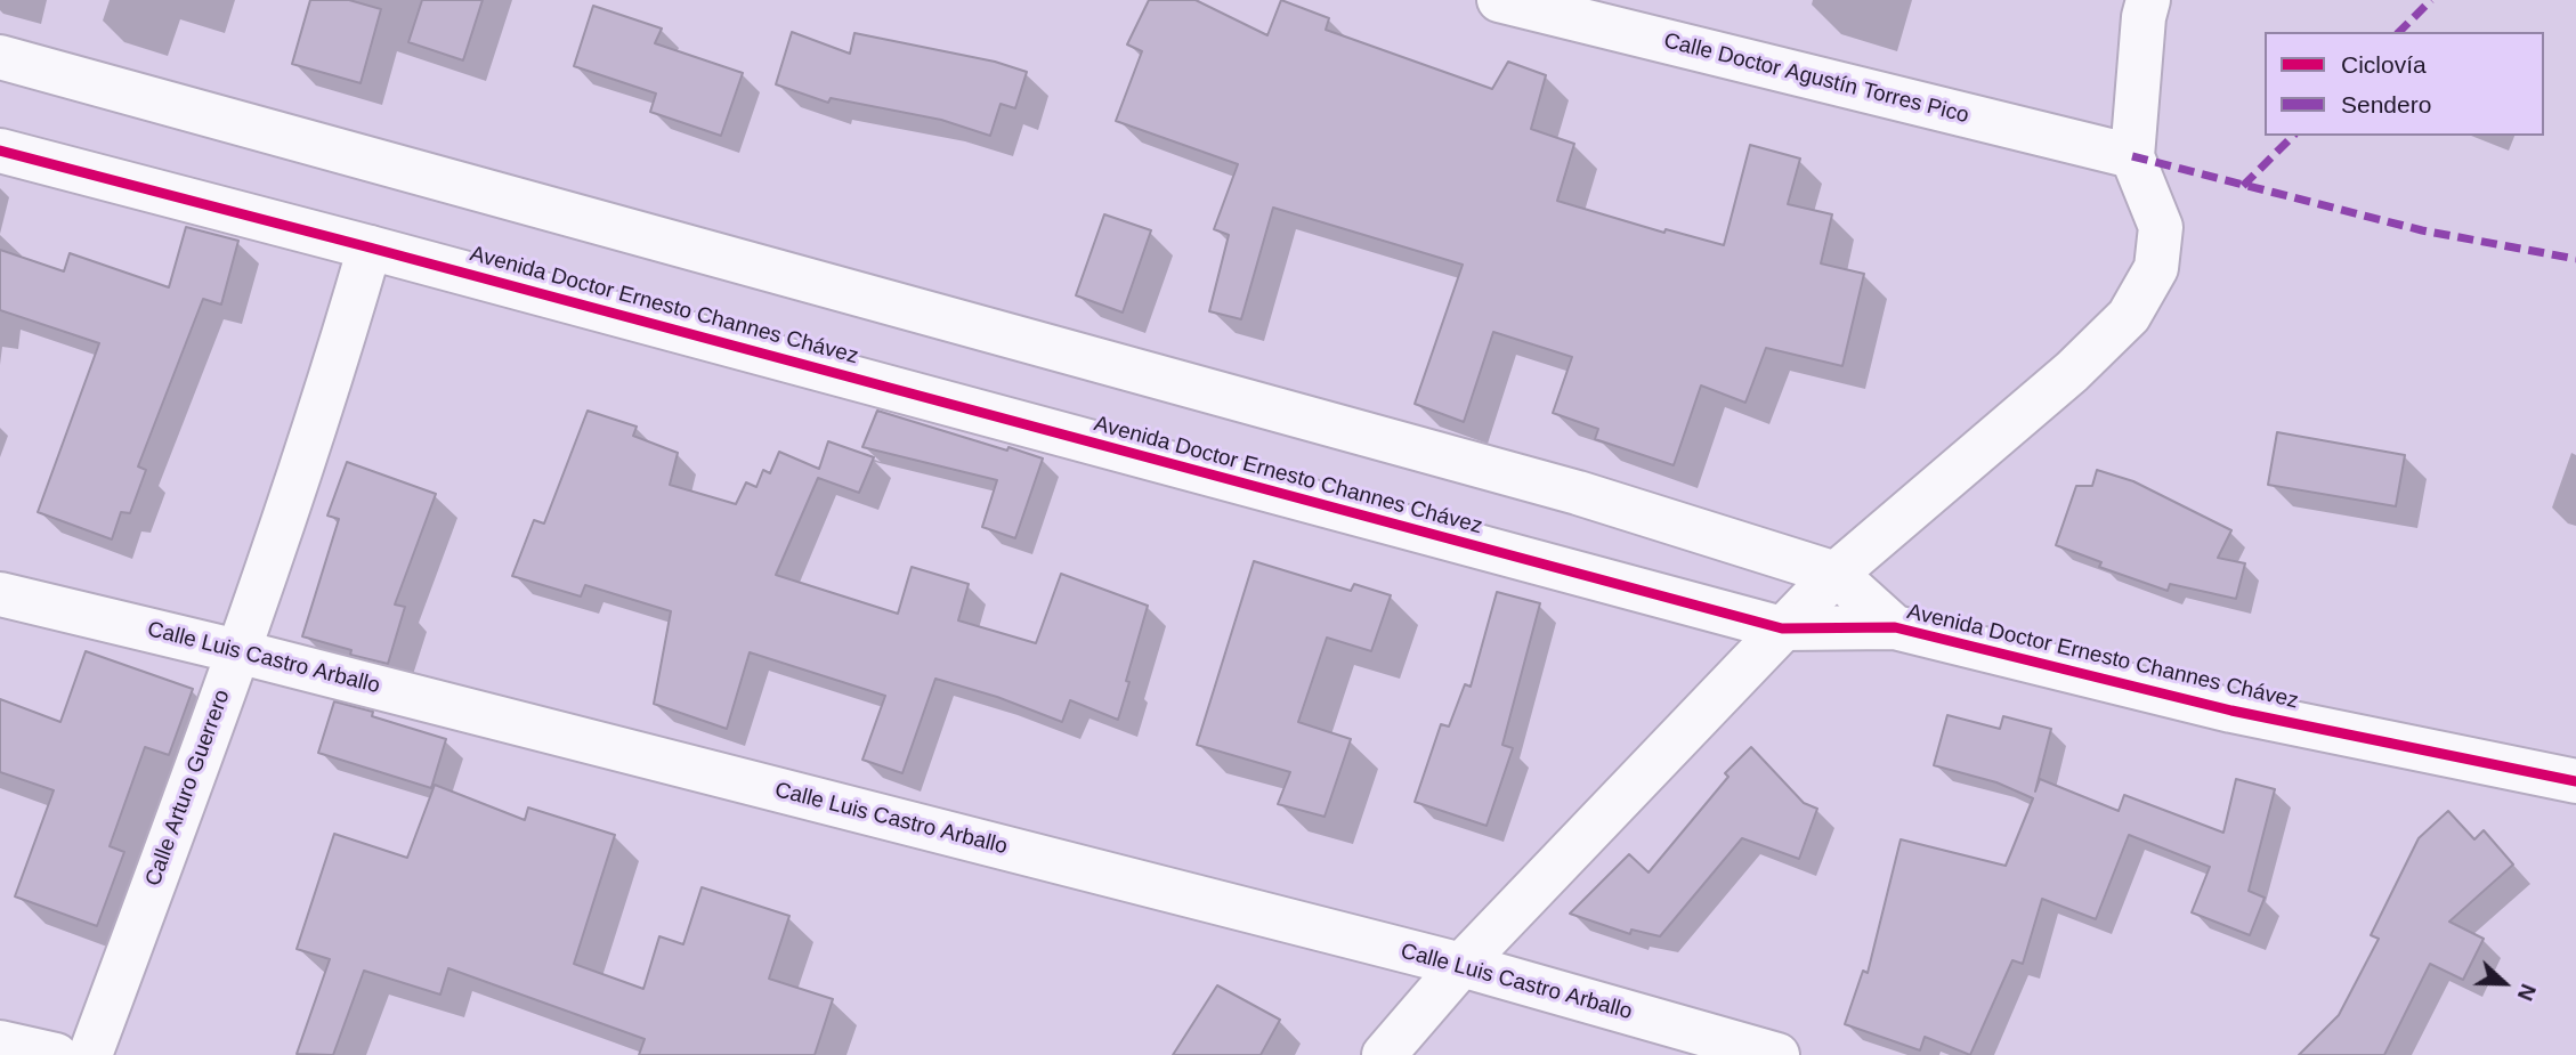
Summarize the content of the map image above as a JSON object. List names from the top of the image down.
{
  "streets": {
    "street": [
      "Calle Doctor Agustín Torres Pico",
      "Avenida Doctor Ernesto Channes Chávez",
      "Calle Luis Castro Arballo",
      "Calle Arturo Guerrero"
    ]
  },
  "crossings": [
    ["Avenida Doctor Ernesto Channes Chávez", "Calle Arturo Guerrero"],
    ["Calle Luis Castro Arballo", "Calle Arturo Guerrero"]
  ],
  "legend": ["Ciclovía", "Sendero"],
  "north": "right"
}
